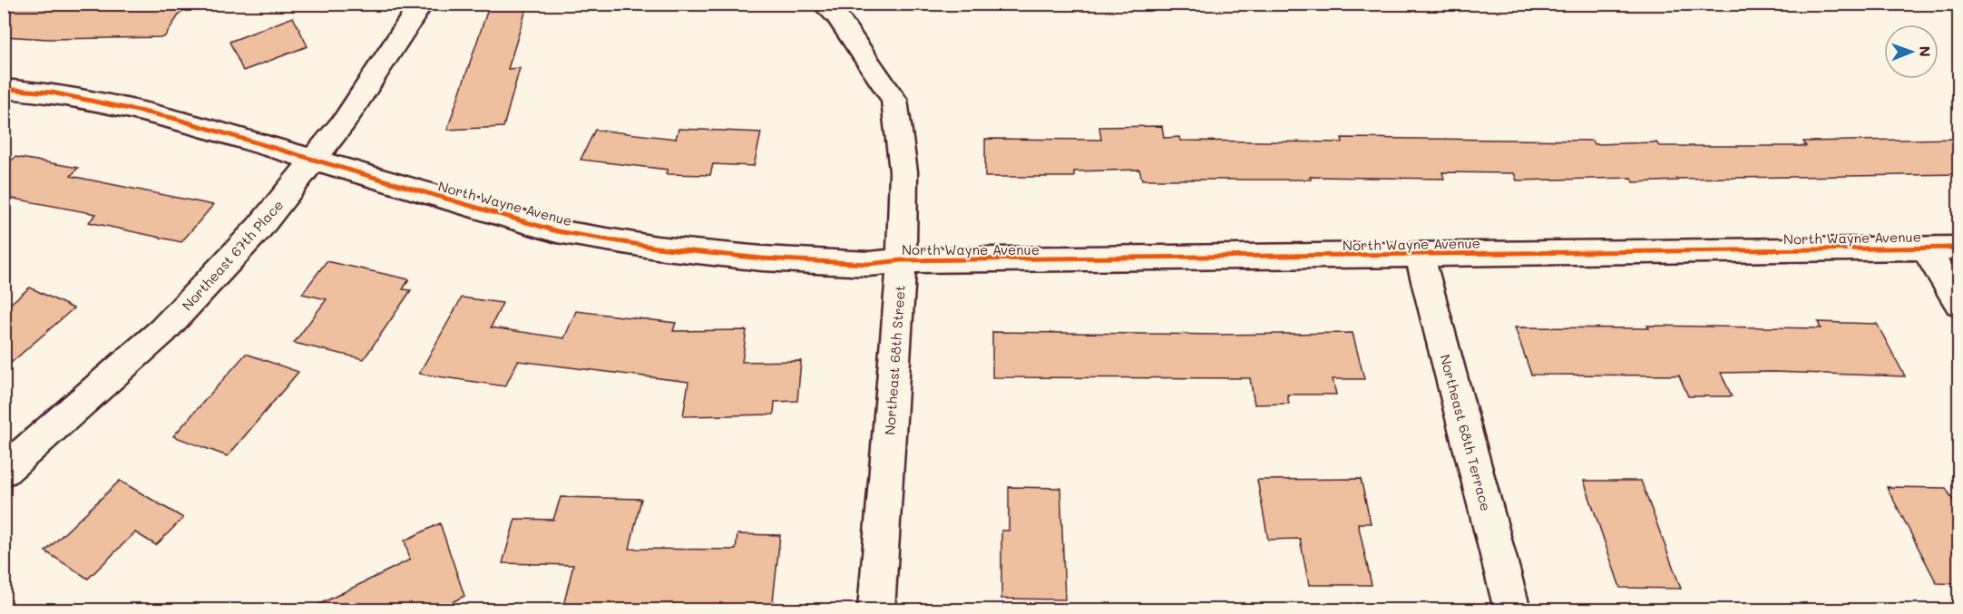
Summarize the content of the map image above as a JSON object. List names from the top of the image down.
{
  "streets": {
    "street": [
      "North Wayne Avenue",
      "Northeast 67th Place",
      "Northeast 68th Street",
      "Northeast 68th Terrace"
    ]
  },
  "crossings": [
    ["North Wayne Avenue", "Northeast 67th Place"],
    ["North Wayne Avenue", "Northeast 68th Street"],
    ["North Wayne Avenue", "Northeast 68th Terrace"]
  ],
  "north": "right"
}
